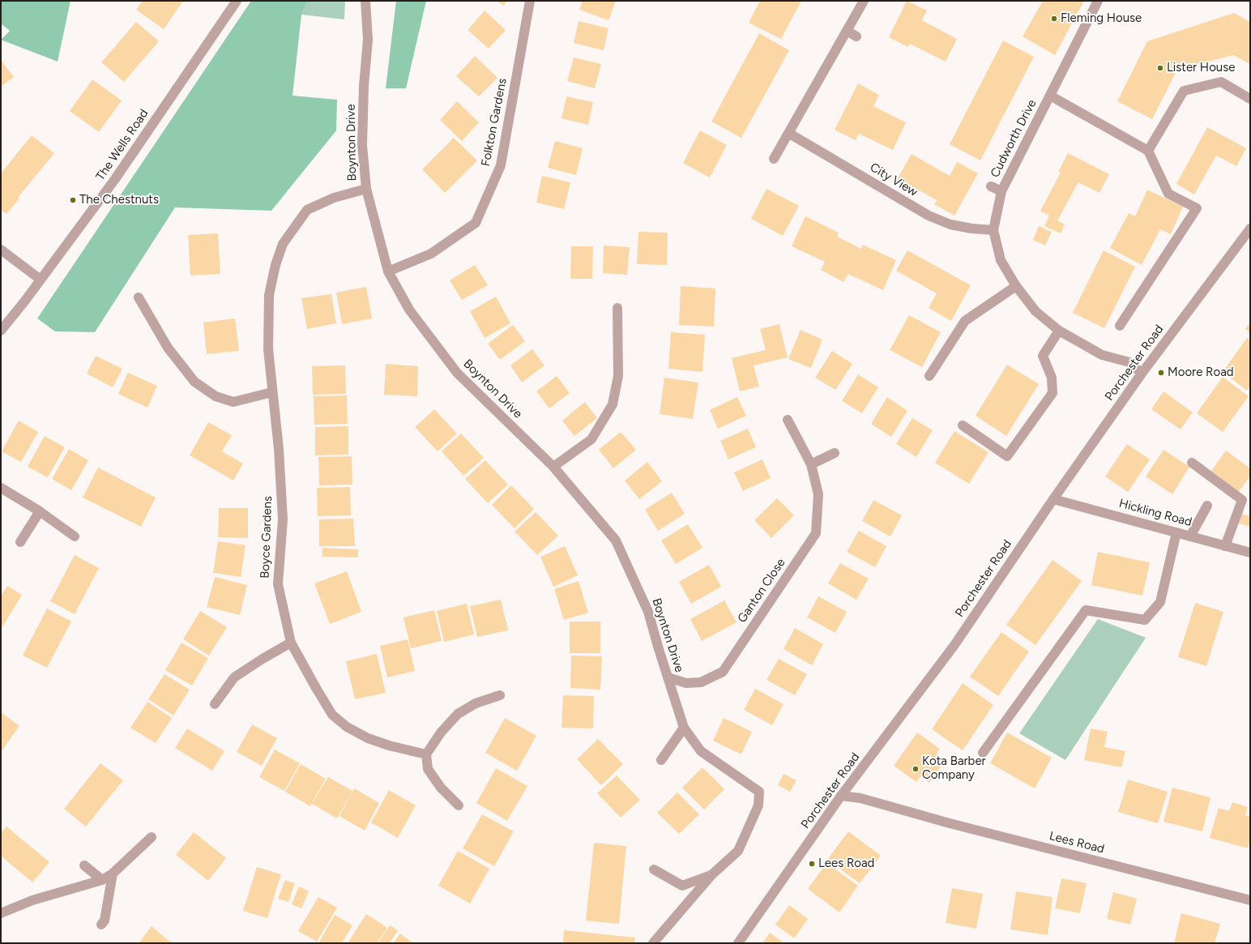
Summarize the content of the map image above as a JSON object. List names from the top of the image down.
{
  "streets": {
    "street": [
      "Folkton Gardens",
      "Cudworth Drive",
      "Boynton Drive",
      "The Wells Road",
      "City View",
      "Porchester Road",
      "Hickling Road",
      "Boyce Gardens",
      "Ganton Close",
      "Lees Road"
    ]
  },
  "crossings": [
    ["Folkton Gardens", "Boynton Drive"],
    ["Cudworth Drive", "City View"],
    ["Cudworth Drive", "Porchester Road"],
    ["Boynton Drive", "Boyce Gardens"],
    ["Boynton Drive", "Ganton Close"],
    ["Porchester Road", "Hickling Road"],
    ["Porchester Road", "Lees Road"]
  ],
  "places": [
    "Fleming House",
    "Lister House",
    "The Chestnuts",
    "Moore Road",
    "Kota Barber Company",
    "Lees Road"
  ]
}
